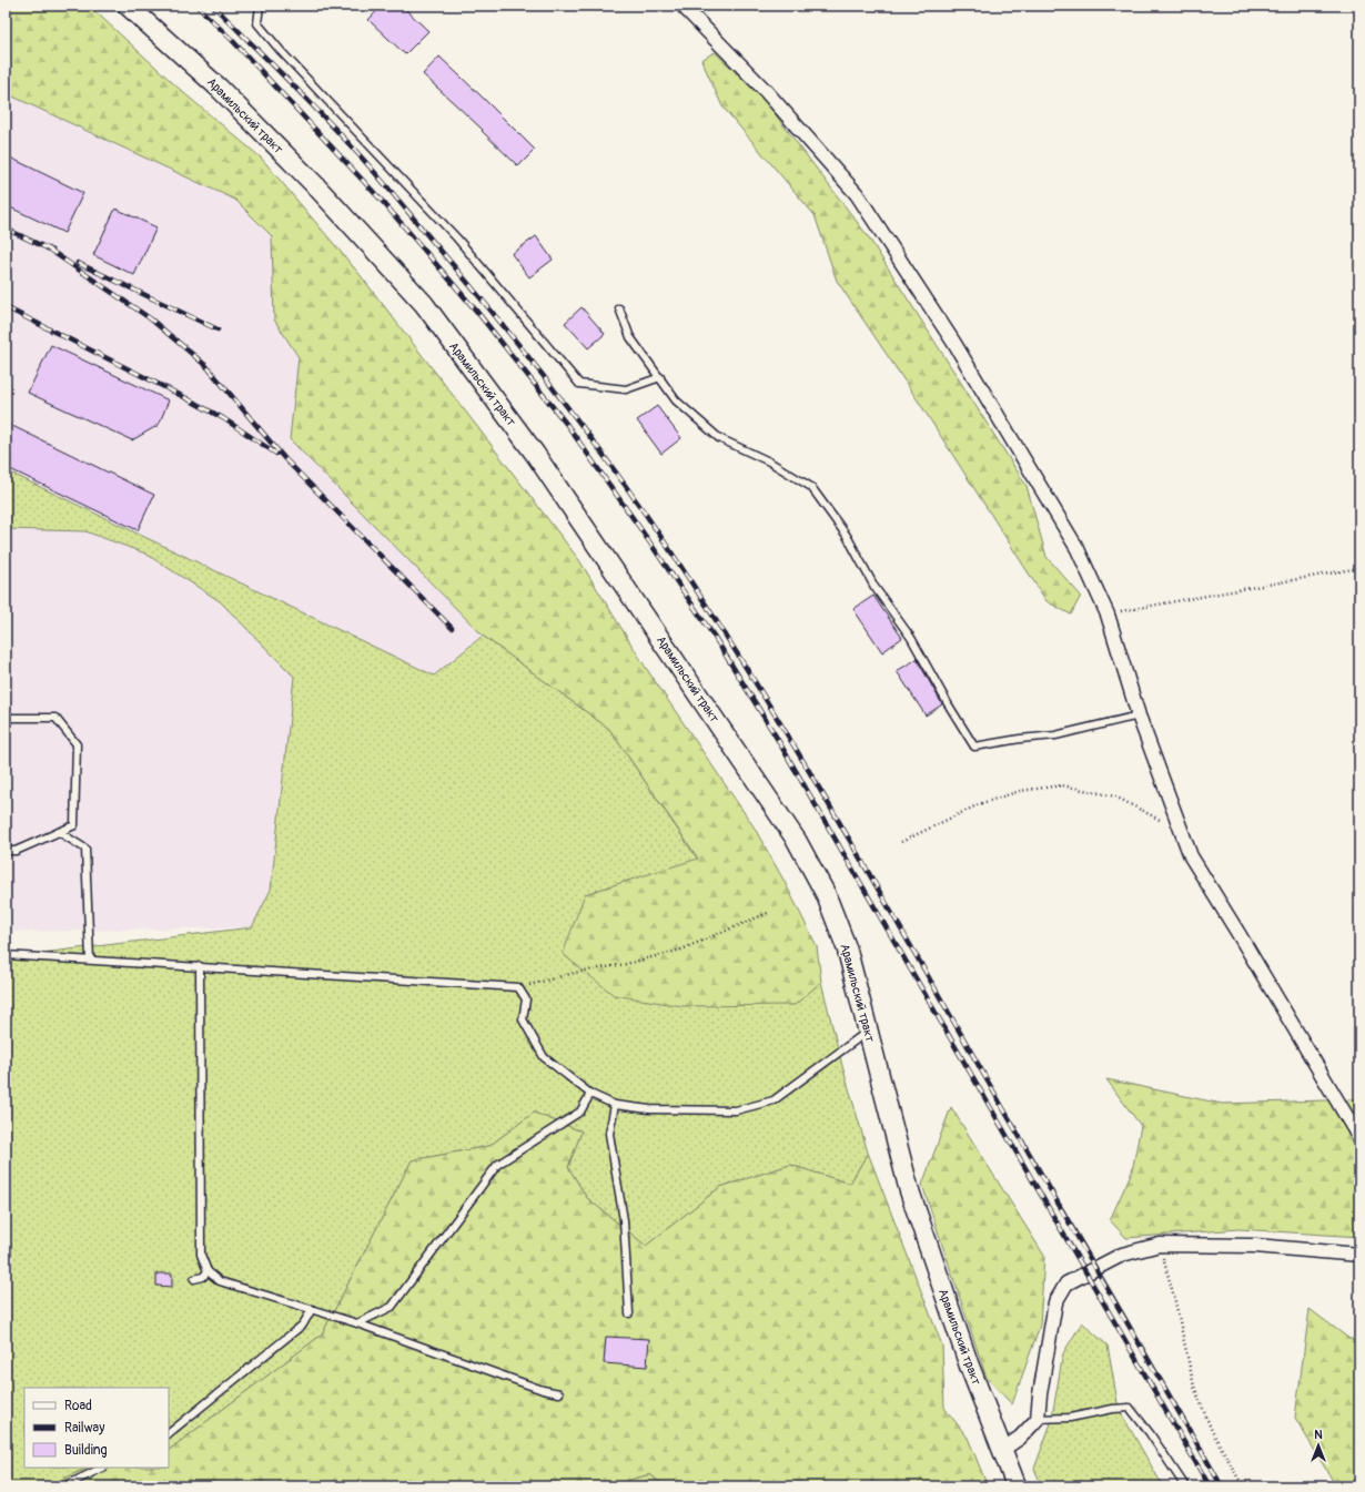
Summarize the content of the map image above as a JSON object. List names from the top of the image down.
{
  "streets": {
    "main road": ["Арамильский тракт"]
  },
  "legend": ["Road", "Railway", "Building"],
  "north": "top"
}
